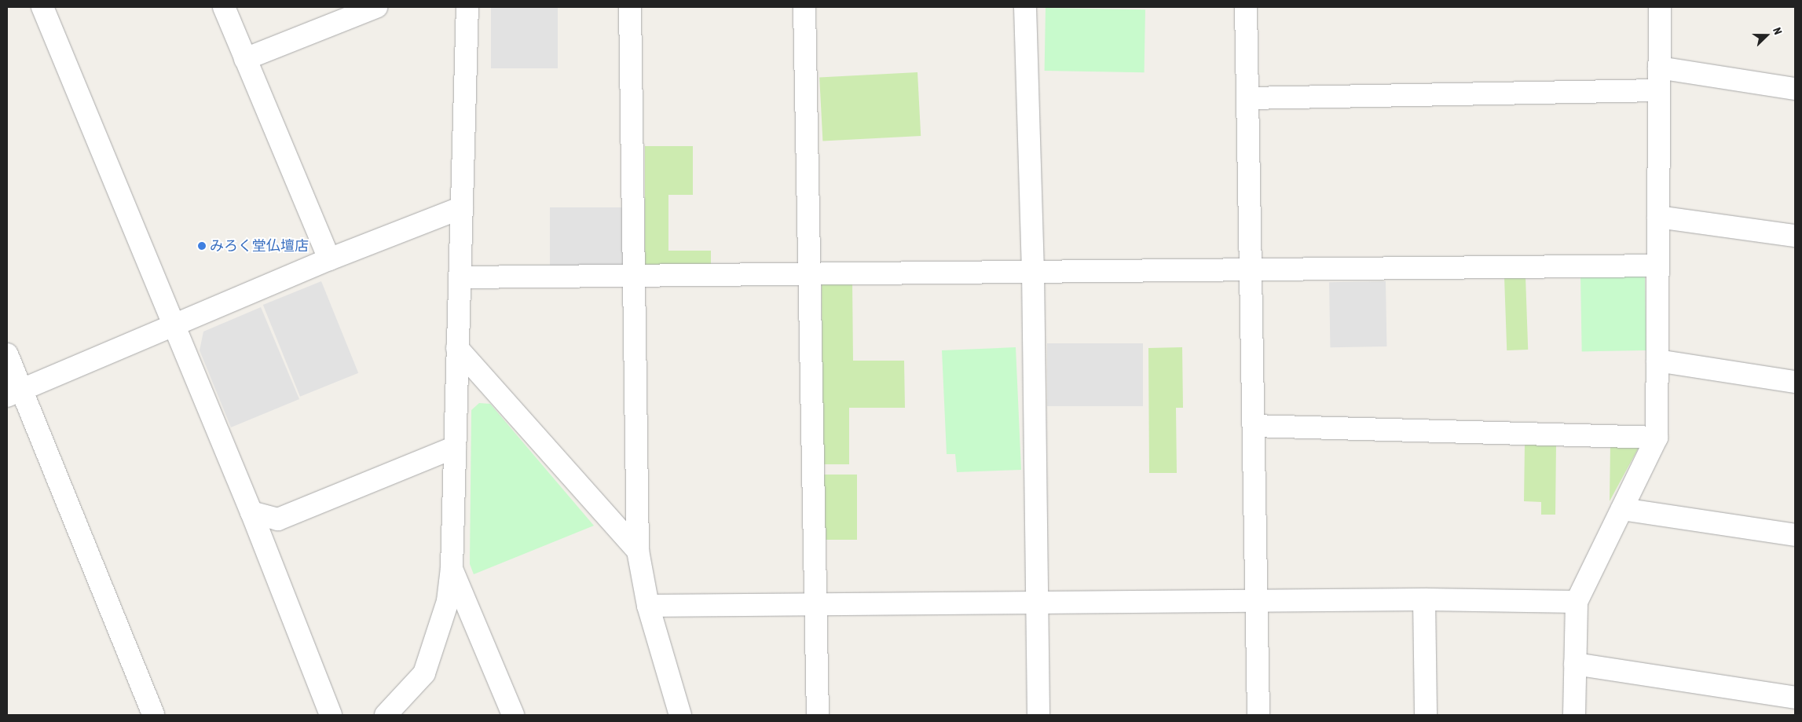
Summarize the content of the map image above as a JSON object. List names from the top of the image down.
{
  "places": ["みろく堂仏壇店"],
  "north": "right"
}
